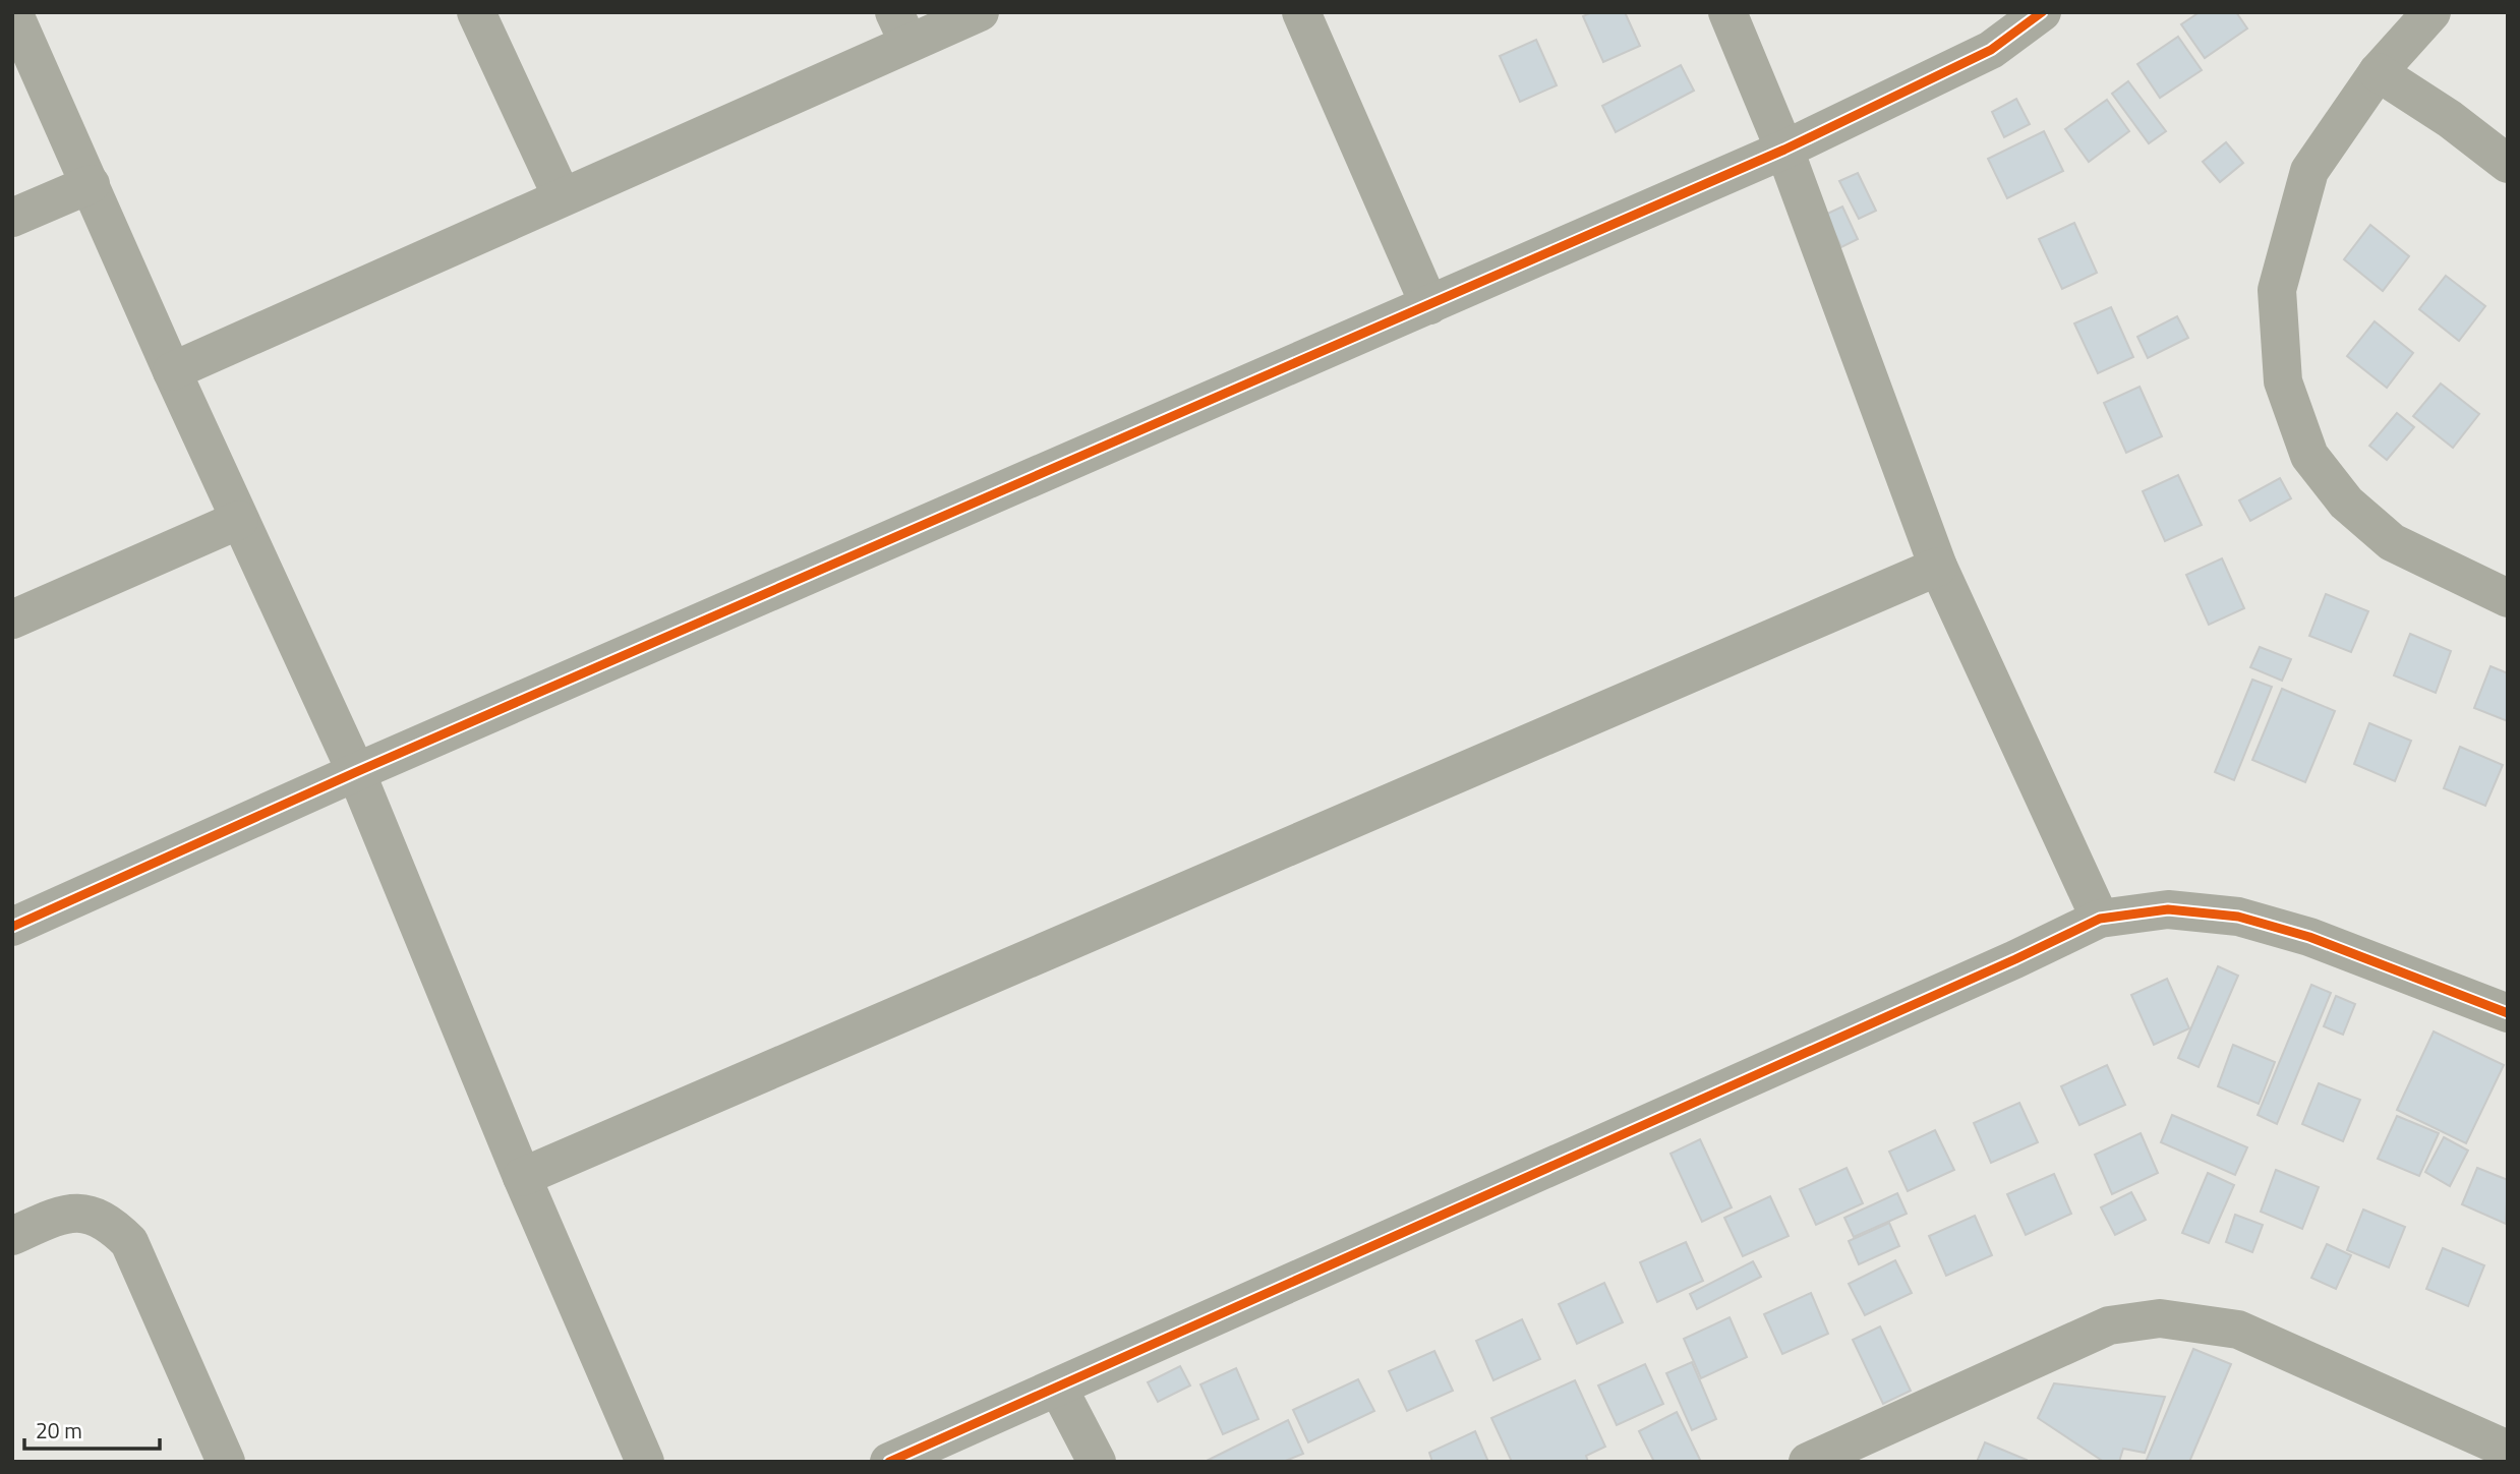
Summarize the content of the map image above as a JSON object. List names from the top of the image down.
{
  "scale_bar": "20 m"
}
